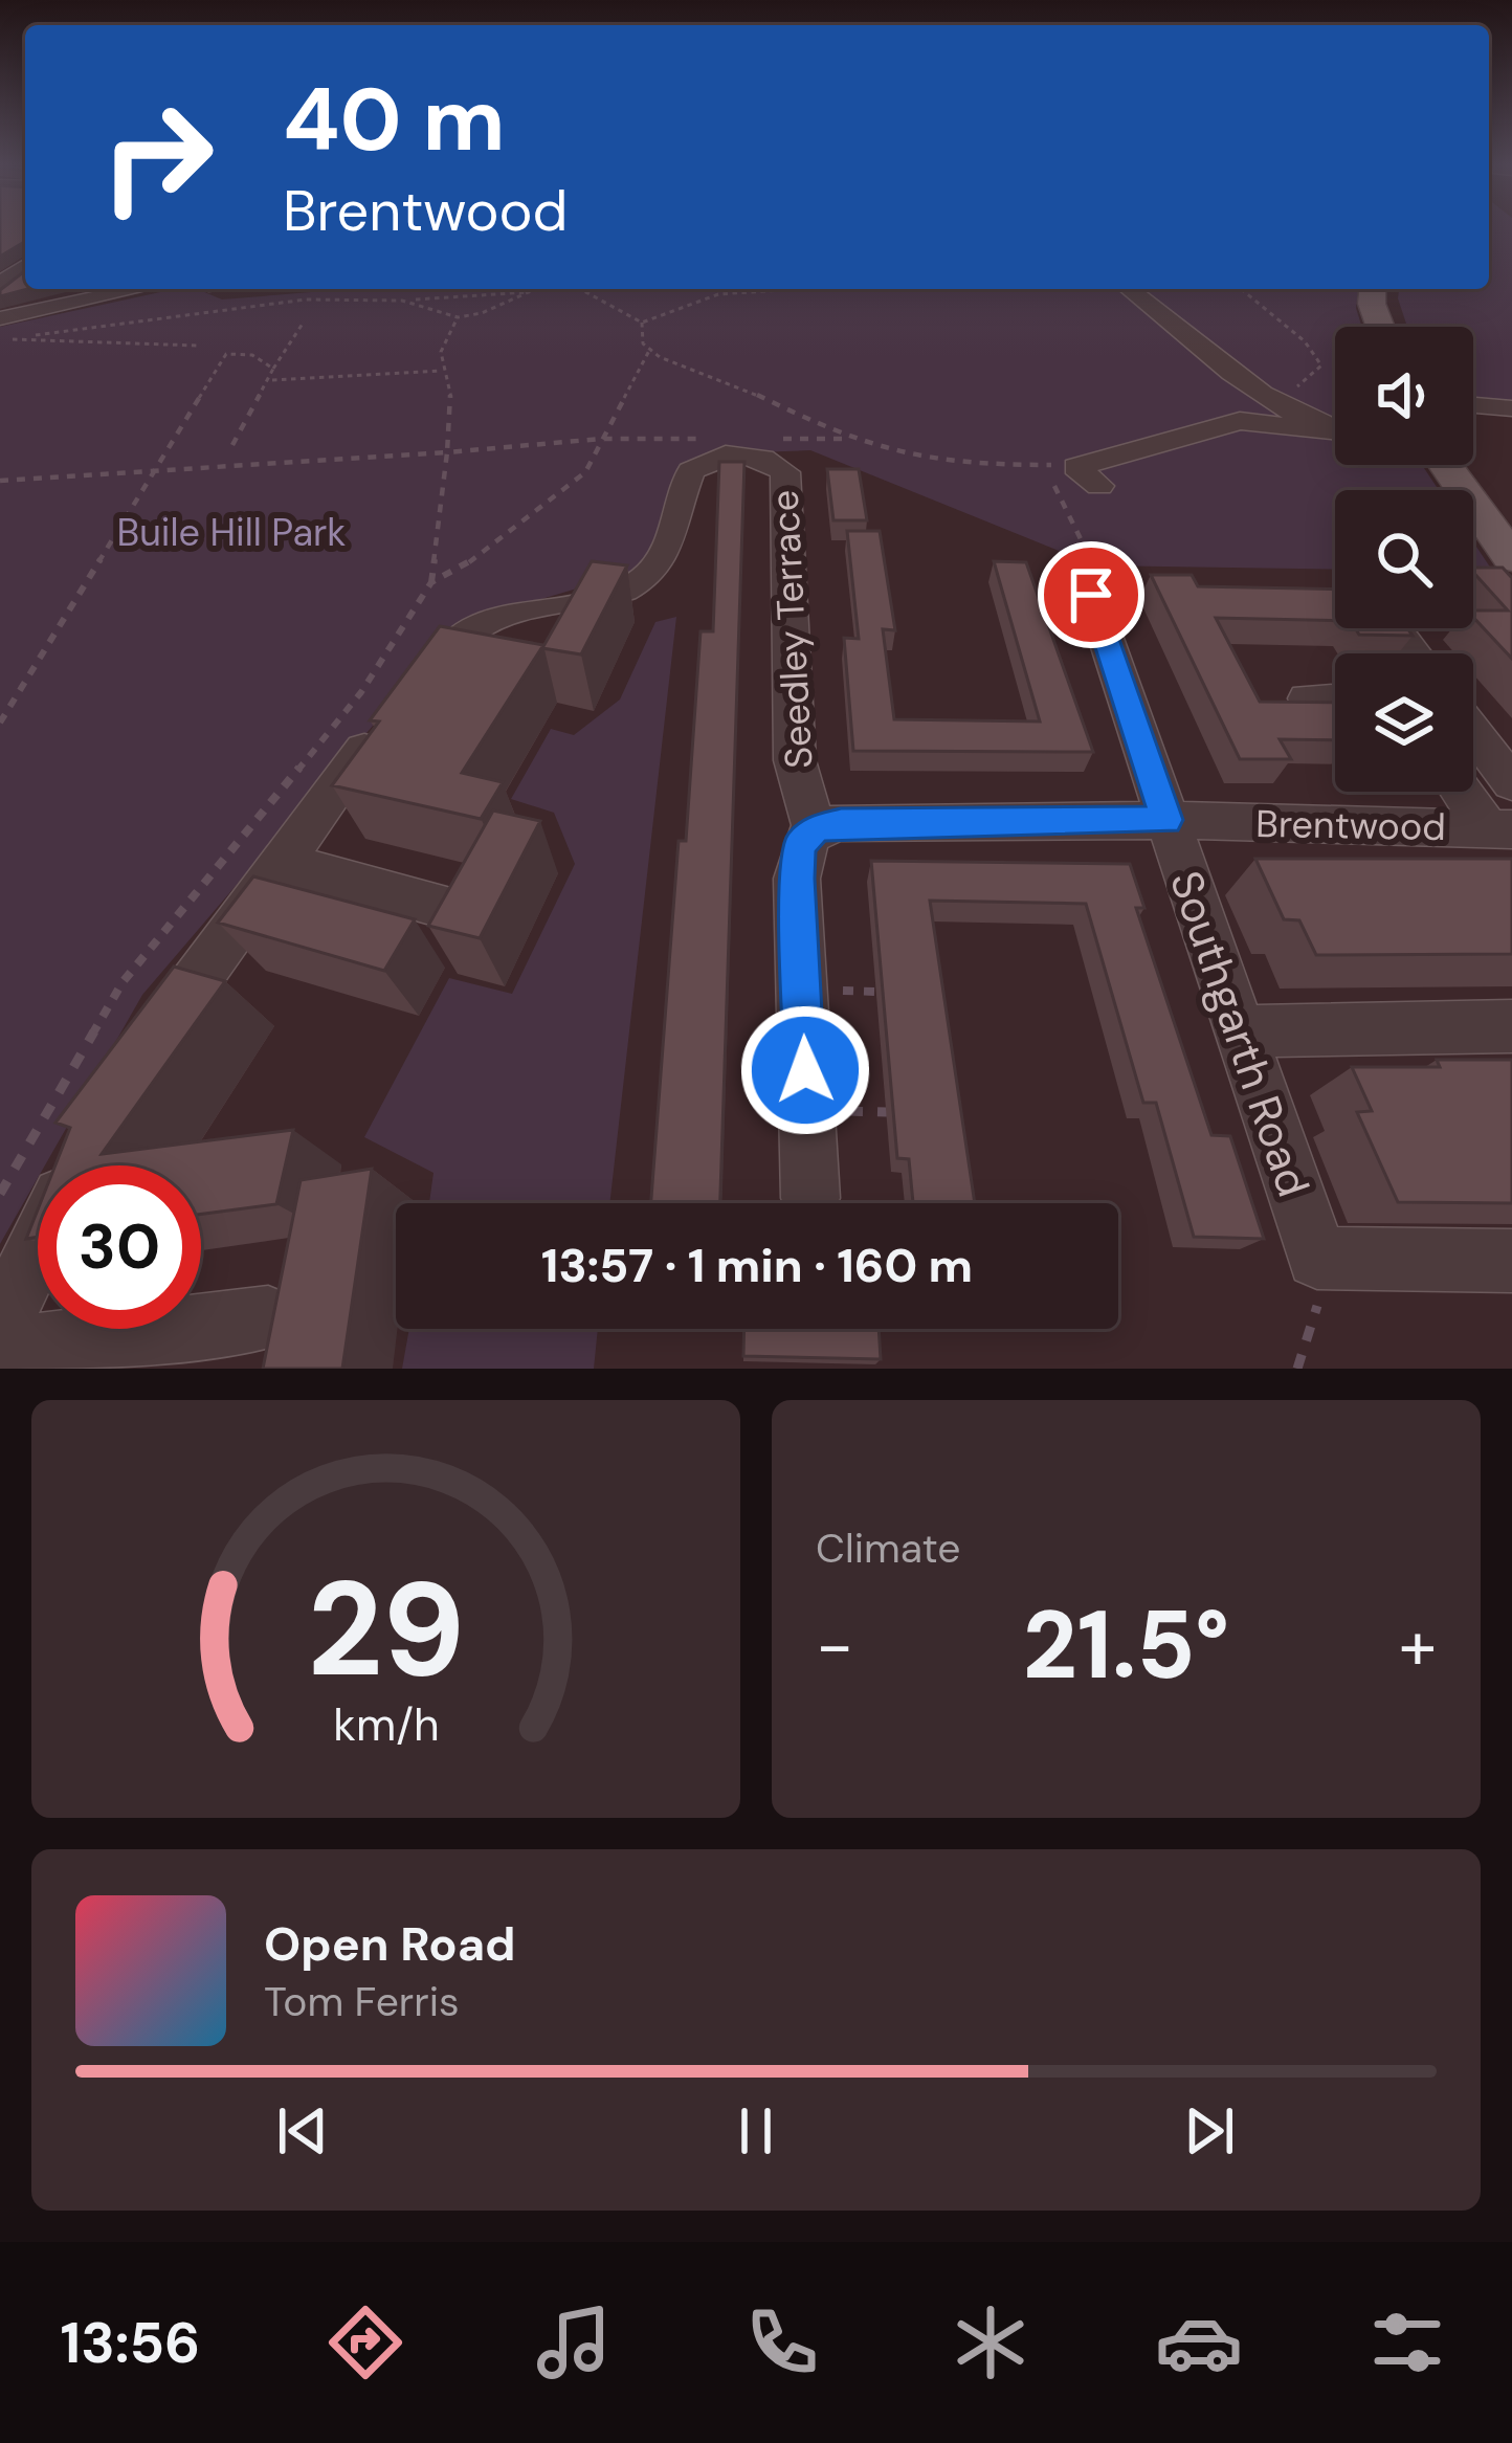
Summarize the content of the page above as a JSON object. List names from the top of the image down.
{
  "streets": {
    "street": ["Seedley Terrace", "Brentwood", "Southgarth Road"]
  },
  "crossings": [
    ["Seedley Terrace", "Brentwood"],
    ["Brentwood", "Southgarth Road"]
  ],
  "parks": ["Buile Hill Park"],
  "page": {
    "turn": ["40 m", "Brentwood"],
    "limit": "30",
    "trip": "13:57 · 1 min · 160 m",
    "tile": "Climate",
    "heat": ["−", "21.5°", "+"],
    "song": ["Open Road", "Tom Ferris"],
    "tabs": "13:56",
    "gauge": ["29", "km/h"]
  }
}
